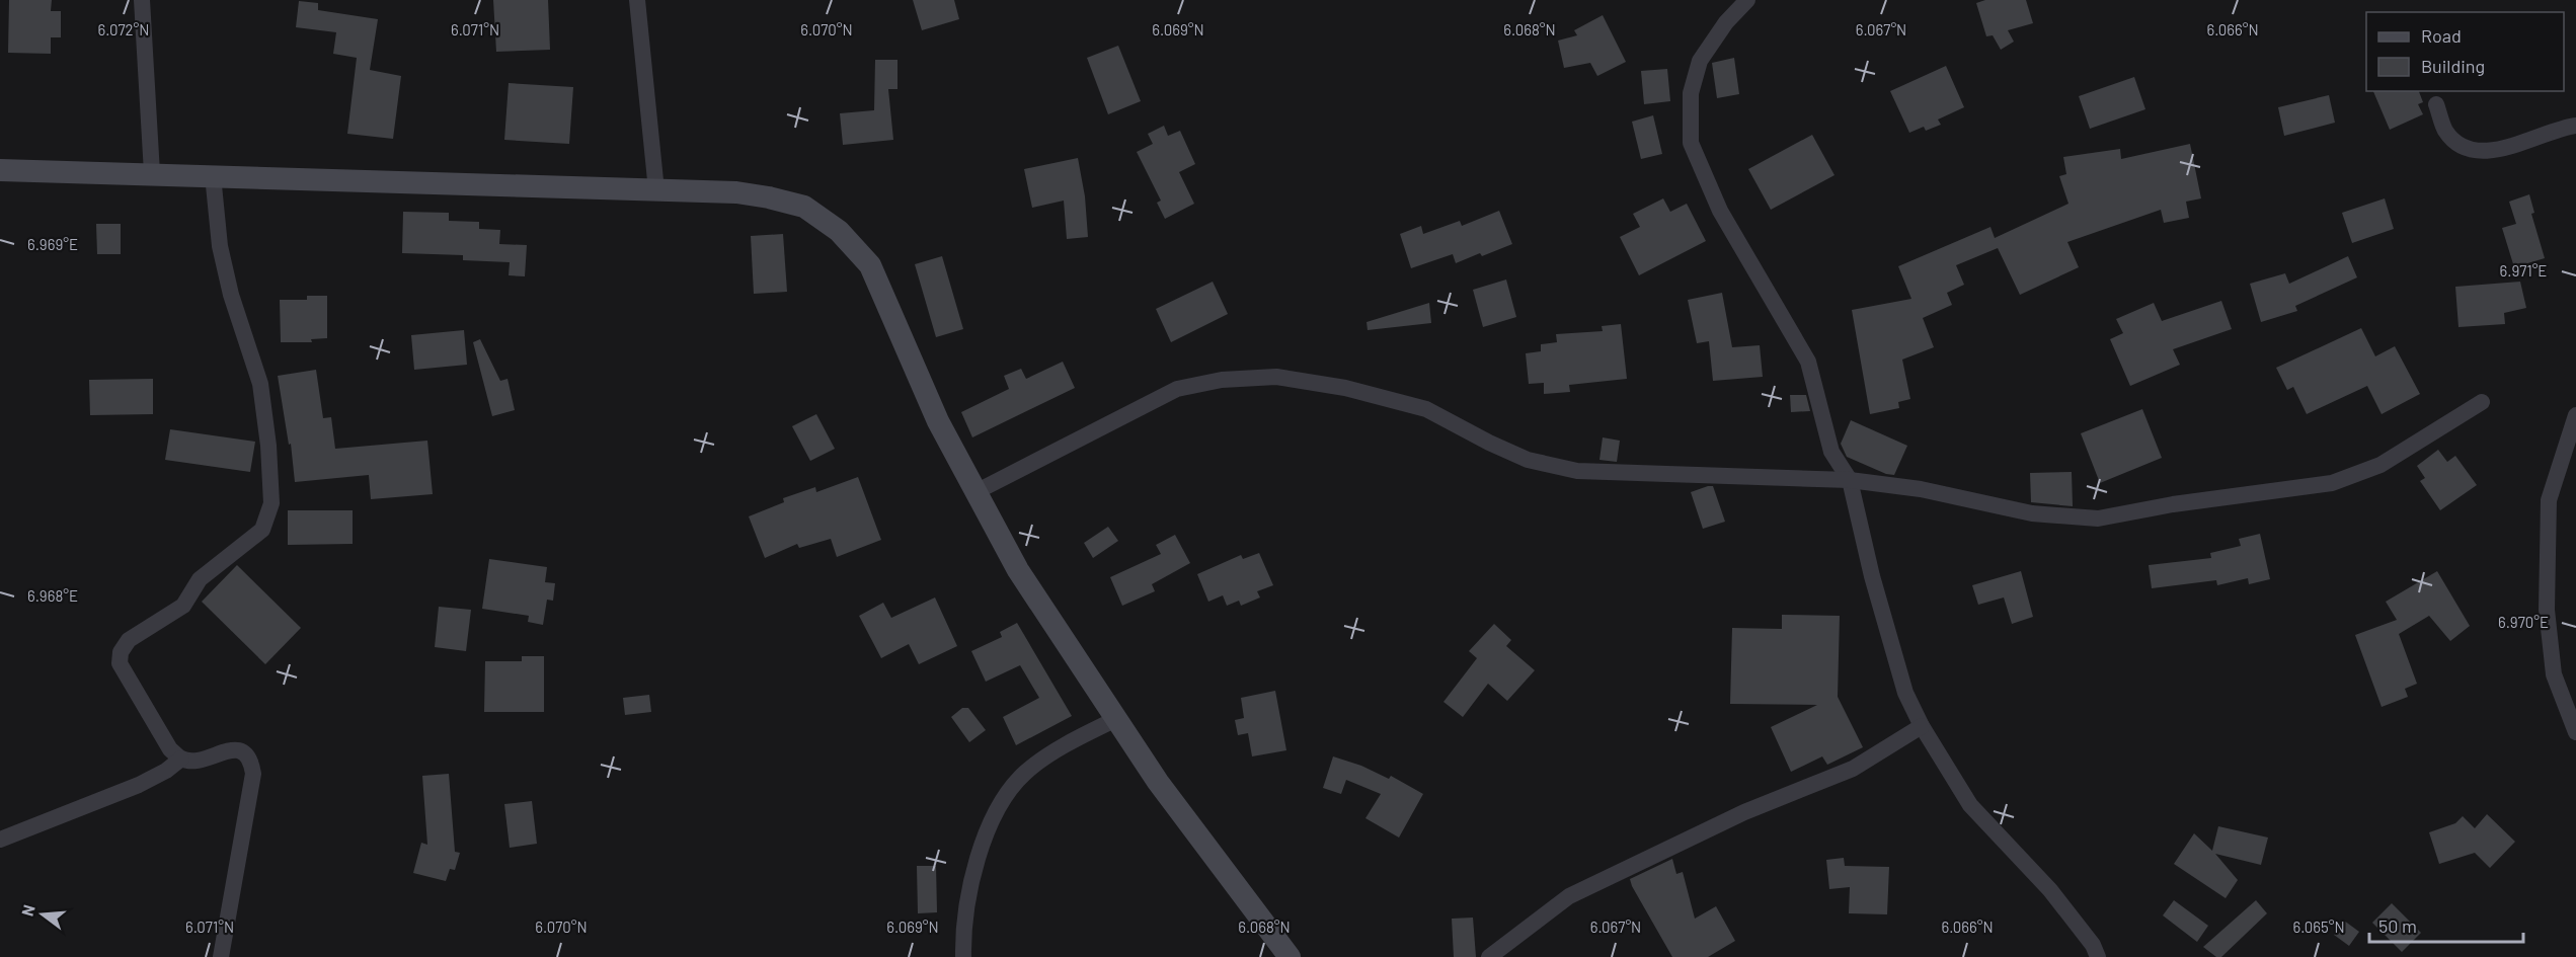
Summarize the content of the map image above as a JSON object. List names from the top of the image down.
{
  "legend": ["Road", "Building"],
  "scale_bar": "50 m",
  "north": "left",
  "coordinates": [
    "6.072°N",
    "6.071°N",
    "6.070°N",
    "6.069°N",
    "6.068°N",
    "6.067°N",
    "6.066°N",
    "6.969°E",
    "6.971°E",
    "6.968°E",
    "6.970°E",
    "6.065°N"
  ]
}
